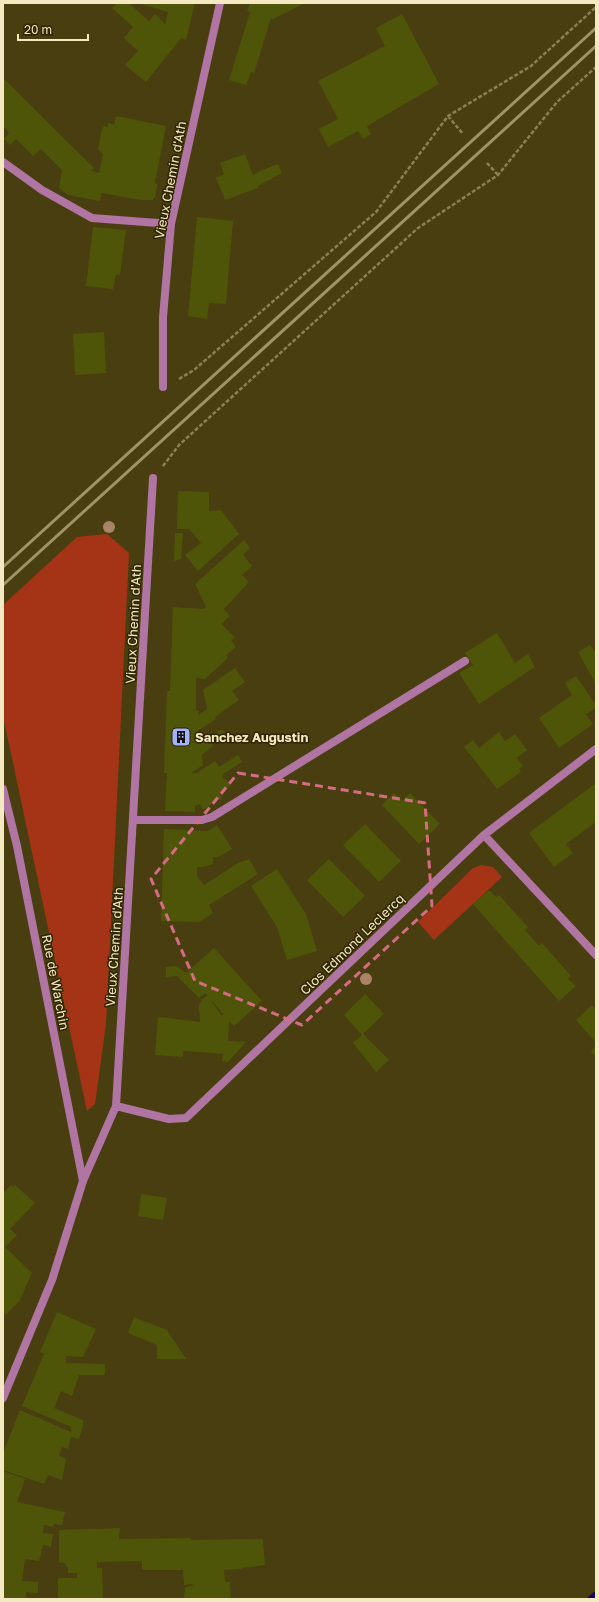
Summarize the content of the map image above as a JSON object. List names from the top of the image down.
{
  "streets": {
    "street": ["Vieux Chemin d'Ath", "Clos Edmond Leclercq", "Rue de Warchin"]
  },
  "crossings": [
    ["Vieux Chemin d'Ath", "Clos Edmond Leclercq"],
    ["Vieux Chemin d'Ath", "Rue de Warchin"]
  ],
  "places": {
    "building": ["Sanchez Augustin"]
  },
  "scale_bar": "20 m"
}
